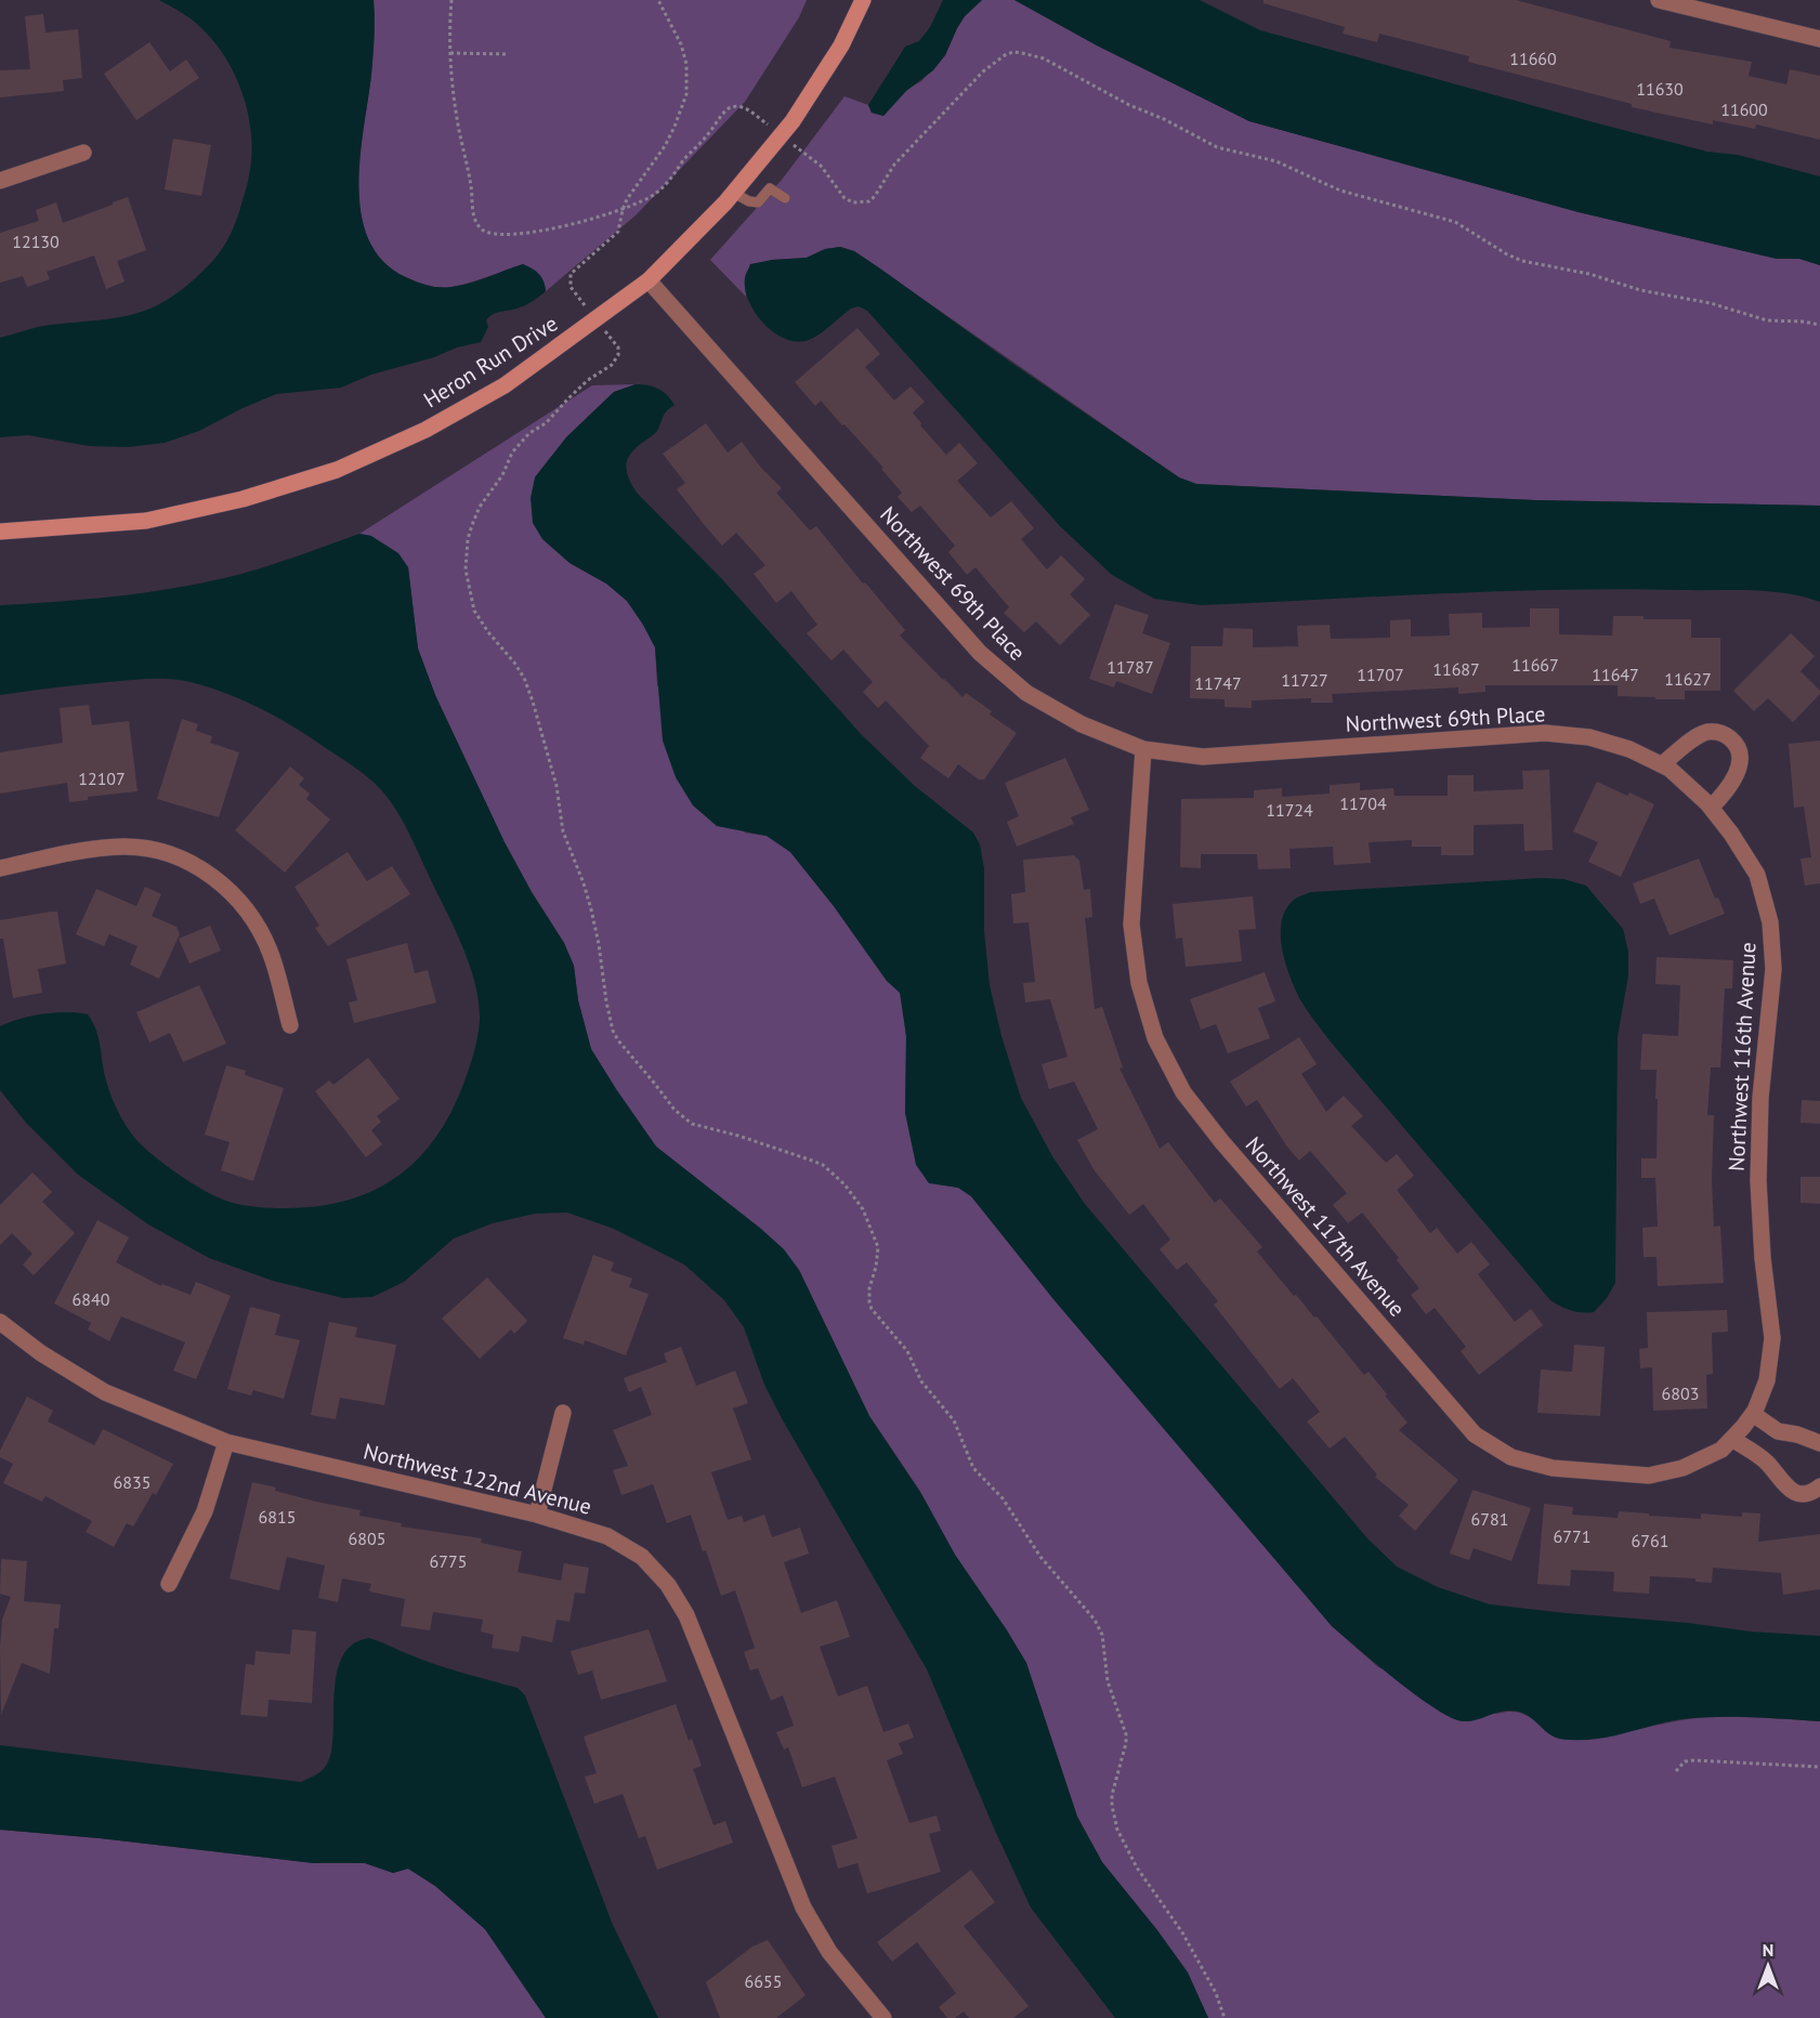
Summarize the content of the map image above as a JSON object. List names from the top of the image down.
{
  "streets": {
    "street": [
      "Heron Run Drive",
      "Northwest 69th Place",
      "Northwest 116th Avenue",
      "Northwest 117th Avenue",
      "Northwest 122nd Avenue"
    ]
  },
  "crossings": [
    ["Heron Run Drive", "Northwest 69th Place"],
    ["Northwest 69th Place", "Northwest 116th Avenue"],
    ["Northwest 69th Place", "Northwest 117th Avenue"],
    ["Northwest 116th Avenue", "Northwest 117th Avenue"]
  ],
  "house_numbers": [
    "11660",
    "11630",
    "11600",
    "12130",
    "11667",
    "11787",
    "11687",
    "11707",
    "11647",
    "11627",
    "11727",
    "11747",
    "12107",
    "11704",
    "11724",
    "6840",
    "6803",
    "6835",
    "6815",
    "6781",
    "6771",
    "6805",
    "6761",
    "6775",
    "6655"
  ],
  "north": "top"
}
